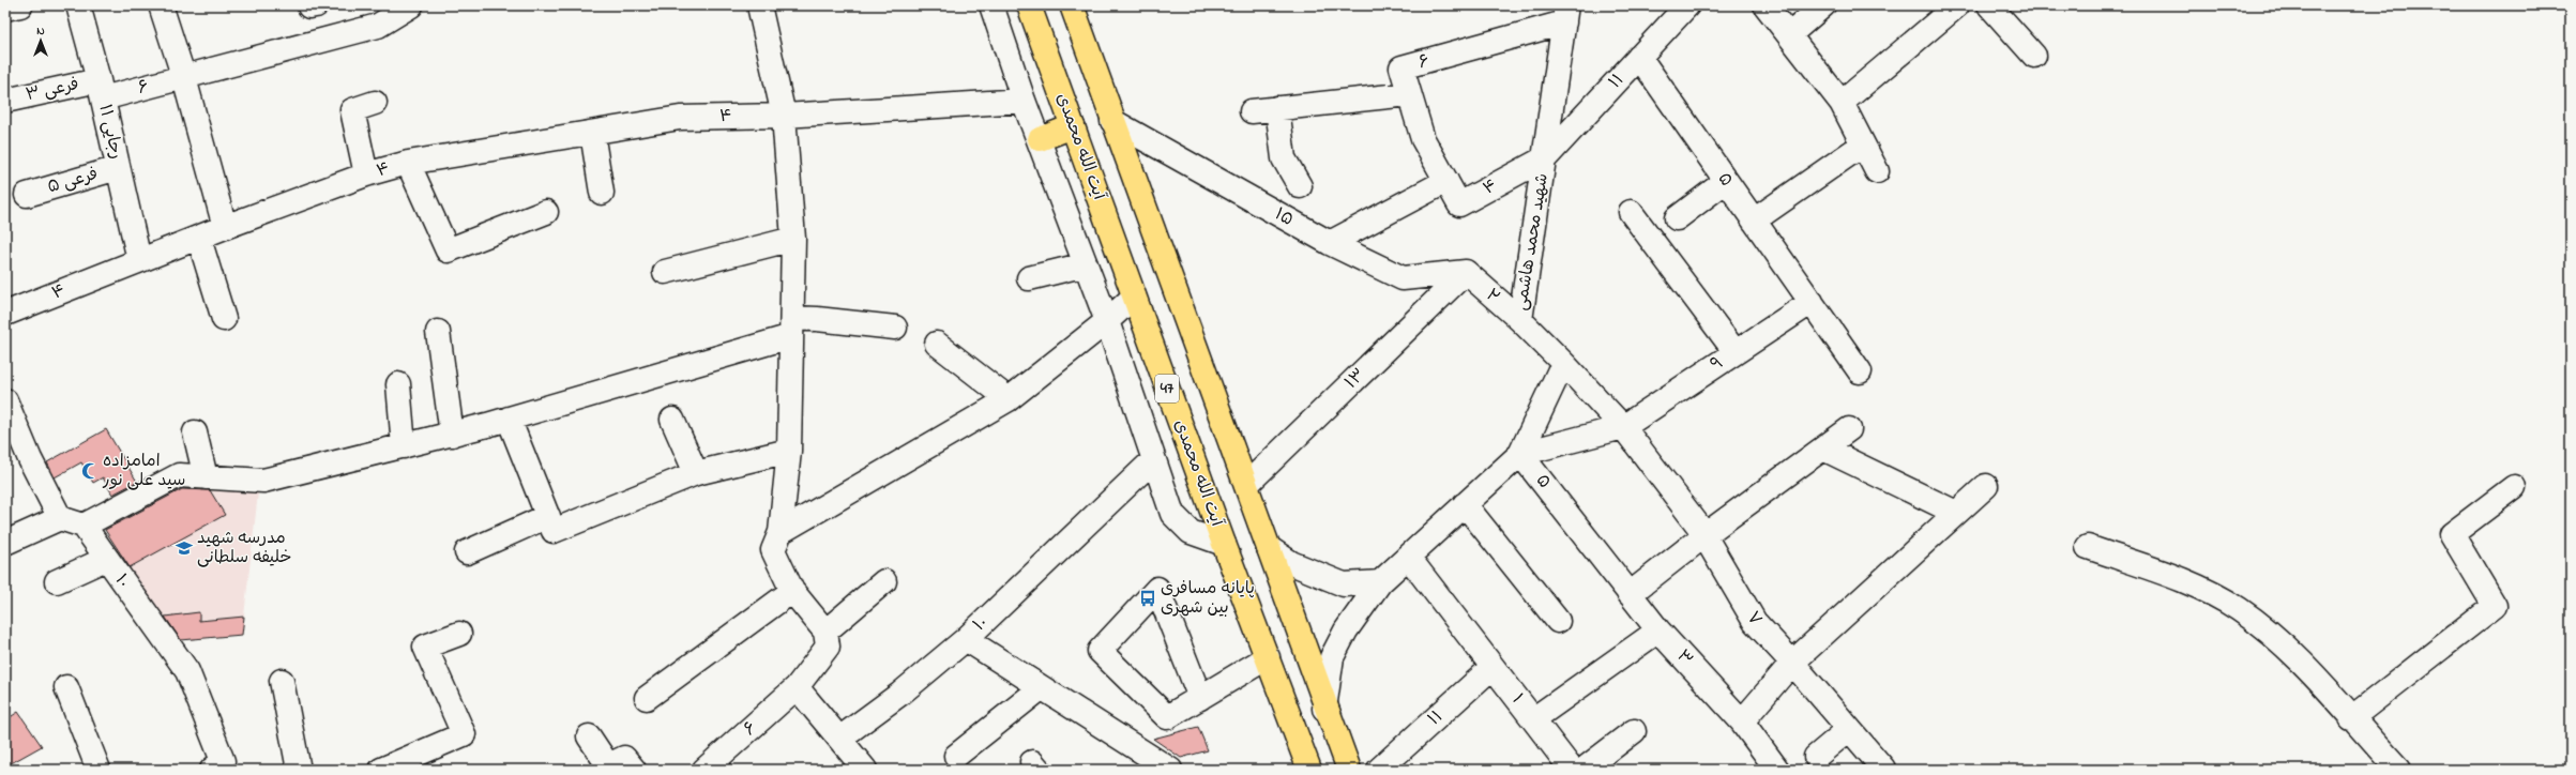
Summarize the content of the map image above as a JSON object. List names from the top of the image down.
{
  "streets": {
    "main road": ["آیت الله محمدی", "47"],
    "street": [
      "۶",
      "۱۱",
      "فرعی ۳",
      "۴",
      "رجایی ۱۱",
      "۵",
      "فرعی ۵",
      "۱۵",
      "شهید محمد هاشمی",
      "۲",
      "۹",
      "۱۳",
      "۱۰",
      "۷",
      "۳",
      "۱"
    ]
  },
  "crossings": [
    ["۶", "فرعی ۳"],
    ["۶", "۴"],
    ["۶", "رجایی ۱۱"],
    ["۶", "شهید محمد هاشمی"],
    ["۱۱", "۴"],
    ["۱۱", "۵"],
    ["۱۱", "شهید محمد هاشمی"],
    ["۱۱", "۱"],
    ["فرعی ۳", "رجایی ۱۱"],
    ["۴", "رجایی ۱۱"],
    ["۴", "شهید محمد هاشمی"],
    ["رجایی ۱۱", "فرعی ۵"],
    ["۵", "۹"],
    ["۵", "۷"],
    ["۵", "۳"],
    ["۱۵", "۲"],
    ["۱۵", "۱۳"],
    ["۱۵", "47"],
    ["شهید محمد هاشمی", "۲"],
    ["شهید محمد هاشمی", "۷"],
    ["۲", "۱۳"],
    ["۹", "۷"],
    ["۱۳", "47"],
    ["۳", "۱"]
  ],
  "places": {
    "mosque": ["امامزاده سید علی نور"],
    "school or university": ["مدرسه شهید خلیفه سلطانی"],
    "bus stop": ["پایانه مسافری بین شهری"]
  },
  "north": "top"
}
